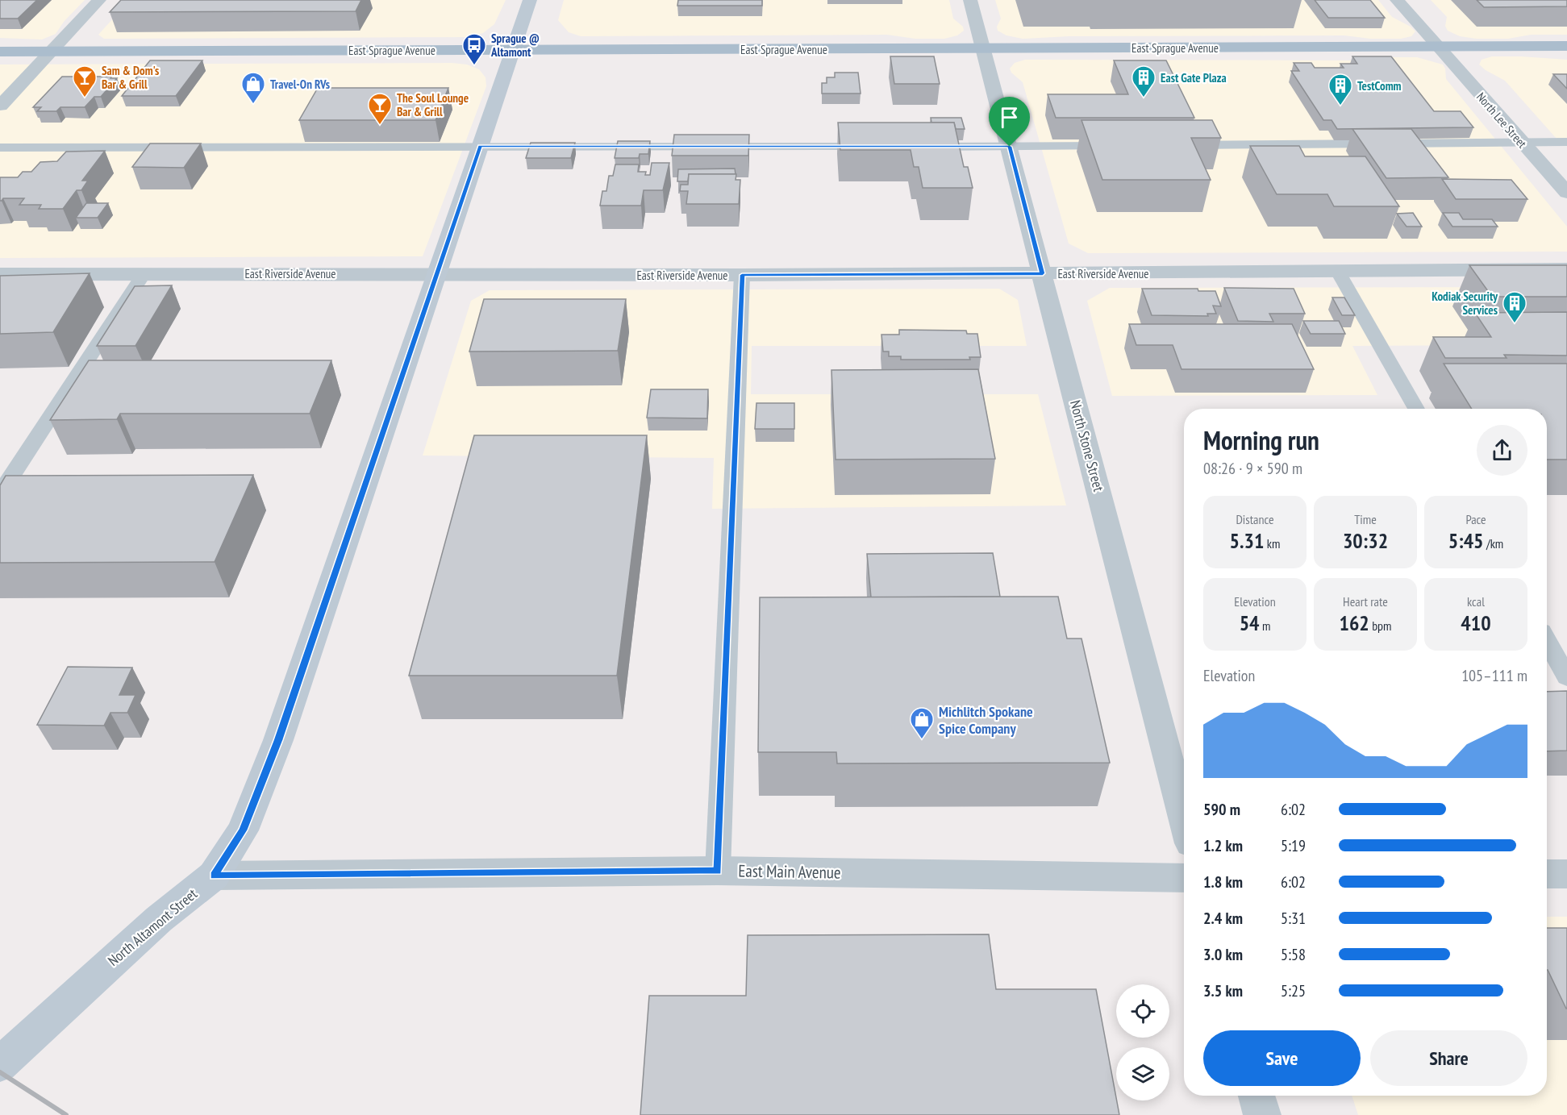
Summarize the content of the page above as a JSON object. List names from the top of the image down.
{
  "streets": {
    "main road": ["East Sprague Avenue"],
    "street": [
      "North Lee Street",
      "East Riverside Avenue",
      "North Stone Street",
      "East Main Avenue",
      "North Altamont Street"
    ]
  },
  "crossings": [
    ["East Sprague Avenue", "North Lee Street"],
    ["East Sprague Avenue", "North Stone Street"],
    ["East Sprague Avenue", "North Altamont Street"],
    ["East Riverside Avenue", "North Stone Street"],
    ["East Riverside Avenue", "North Altamont Street"],
    ["East Main Avenue", "North Altamont Street"]
  ],
  "places": {
    "bus stop": ["Sprague @ Altamont"],
    "bar": ["Sam & Dom's Bar & Grill", "The Soul Lounge Bar & Grill"],
    "building": ["East Gate Plaza", "TestComm", "Kodiak Security Services"],
    "shop": ["Travel-On RVs", "Michlitch Spokane Spice Company"]
  },
  "page": {
    "heading": ["Morning run", "08:26 · 9 × 590 m"],
    "stats": [
      ["Distance", "5.31 km"],
      ["Time", "30:32"],
      ["Pace", "5:45 /km"],
      ["Elevation", "54 m"],
      ["Heart rate", "162 bpm"],
      ["kcal", "410"]
    ],
    "chart": ["Elevation", "105–111 m"],
    "list": [
      {
        "name": "590 m",
        "note": "6:02"
      },
      {
        "name": "1.2 km",
        "note": "5:19"
      },
      {
        "name": "1.8 km",
        "note": "6:02"
      },
      {
        "name": "2.4 km",
        "note": "5:31"
      },
      {
        "name": "3.0 km",
        "note": "5:58"
      },
      {
        "name": "3.5 km",
        "note": "5:25"
      }
    ],
    "buttons": ["Save", "Share"]
  }
}
